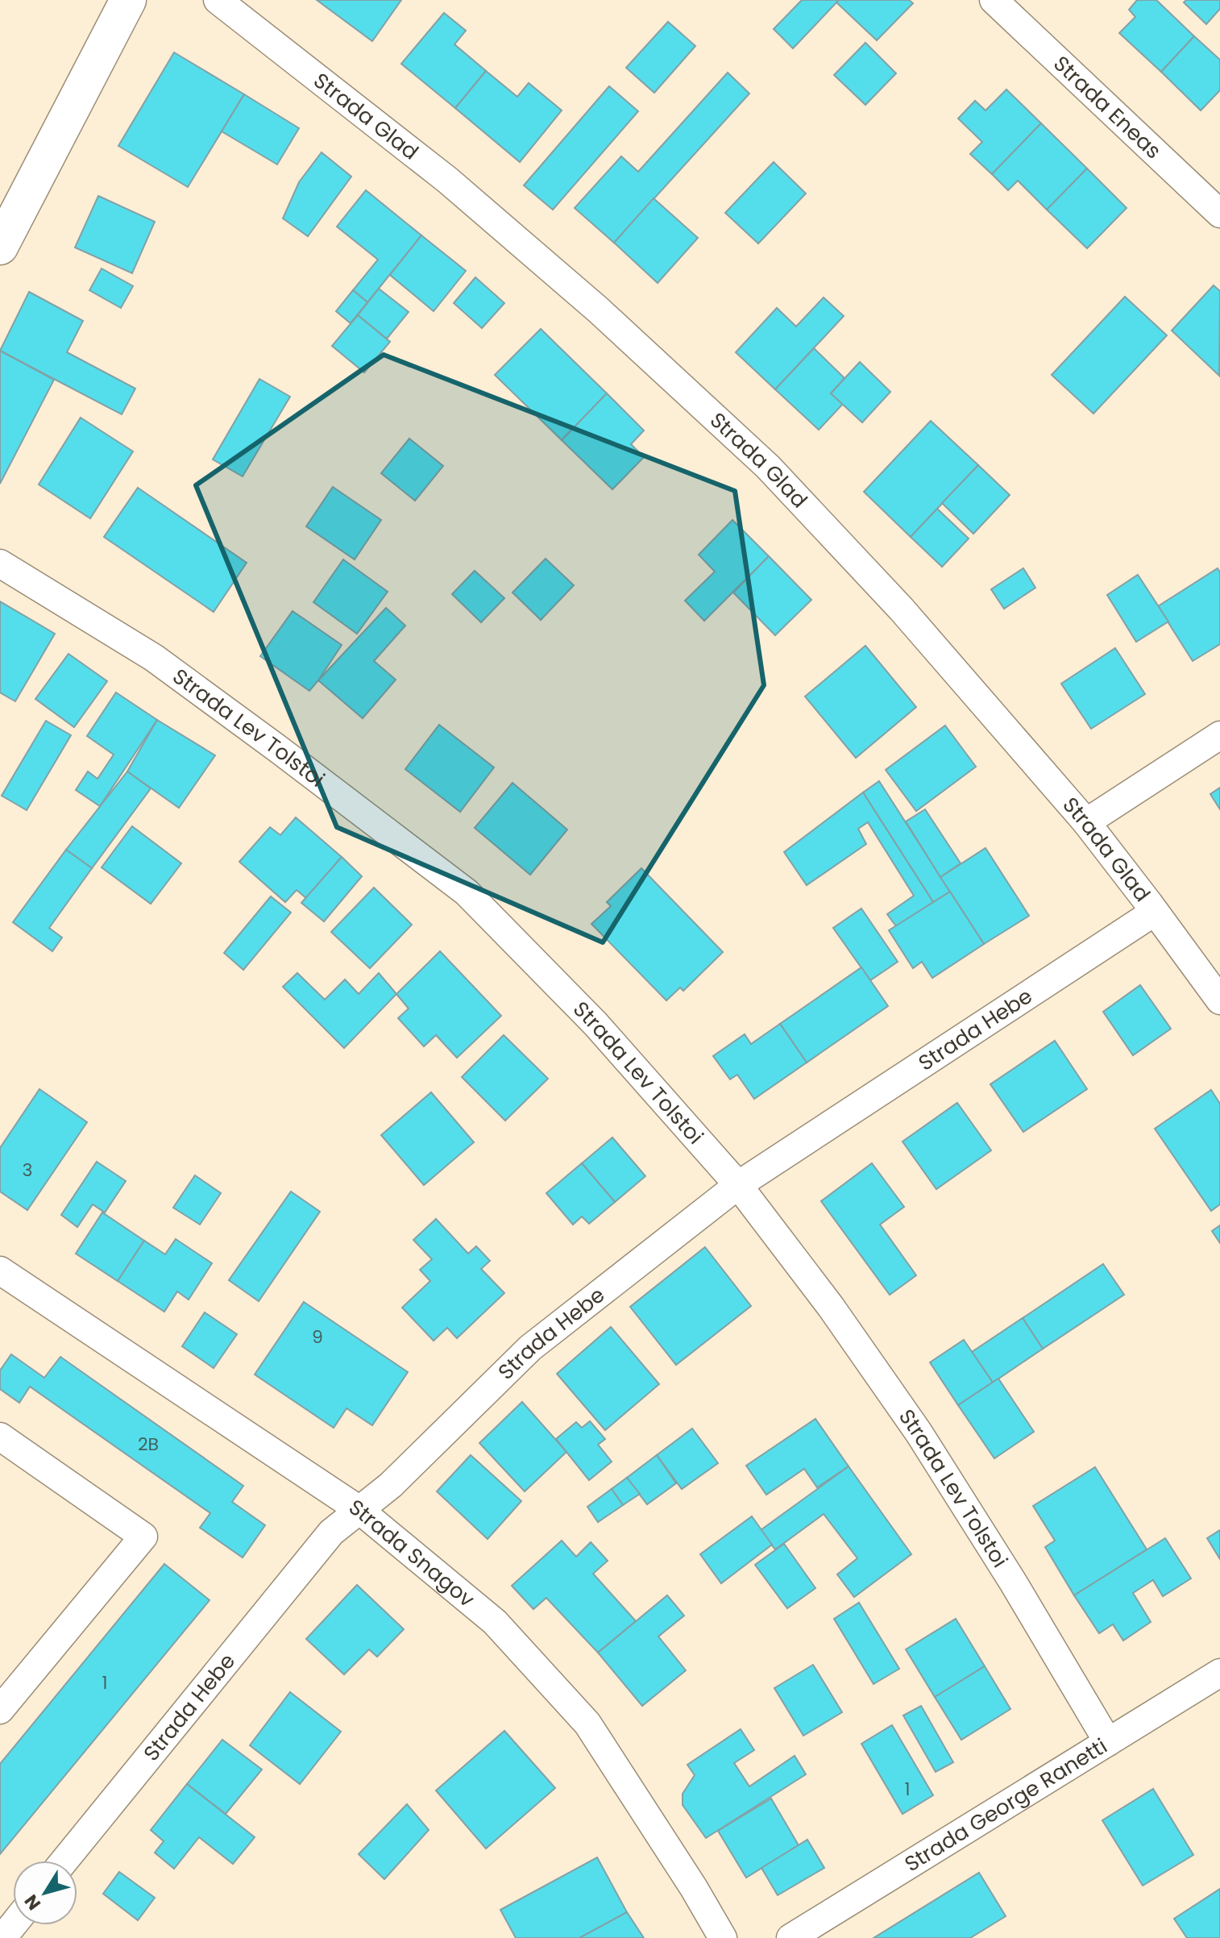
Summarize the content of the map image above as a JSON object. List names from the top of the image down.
{
  "streets": {
    "street": [
      "Strada Eneas",
      "Strada Glad",
      "Strada Lev Tolstoi",
      "Strada Hebe",
      "Strada Snagov",
      "Strada George Ranetti"
    ]
  },
  "crossings": [
    ["Strada Glad", "Strada Hebe"],
    ["Strada Lev Tolstoi", "Strada Hebe"],
    ["Strada Lev Tolstoi", "Strada George Ranetti"],
    ["Strada Hebe", "Strada Snagov"]
  ],
  "house_numbers": [
    "3",
    "9",
    "2B",
    "1",
    "1"
  ],
  "north": "bottom left"
}
